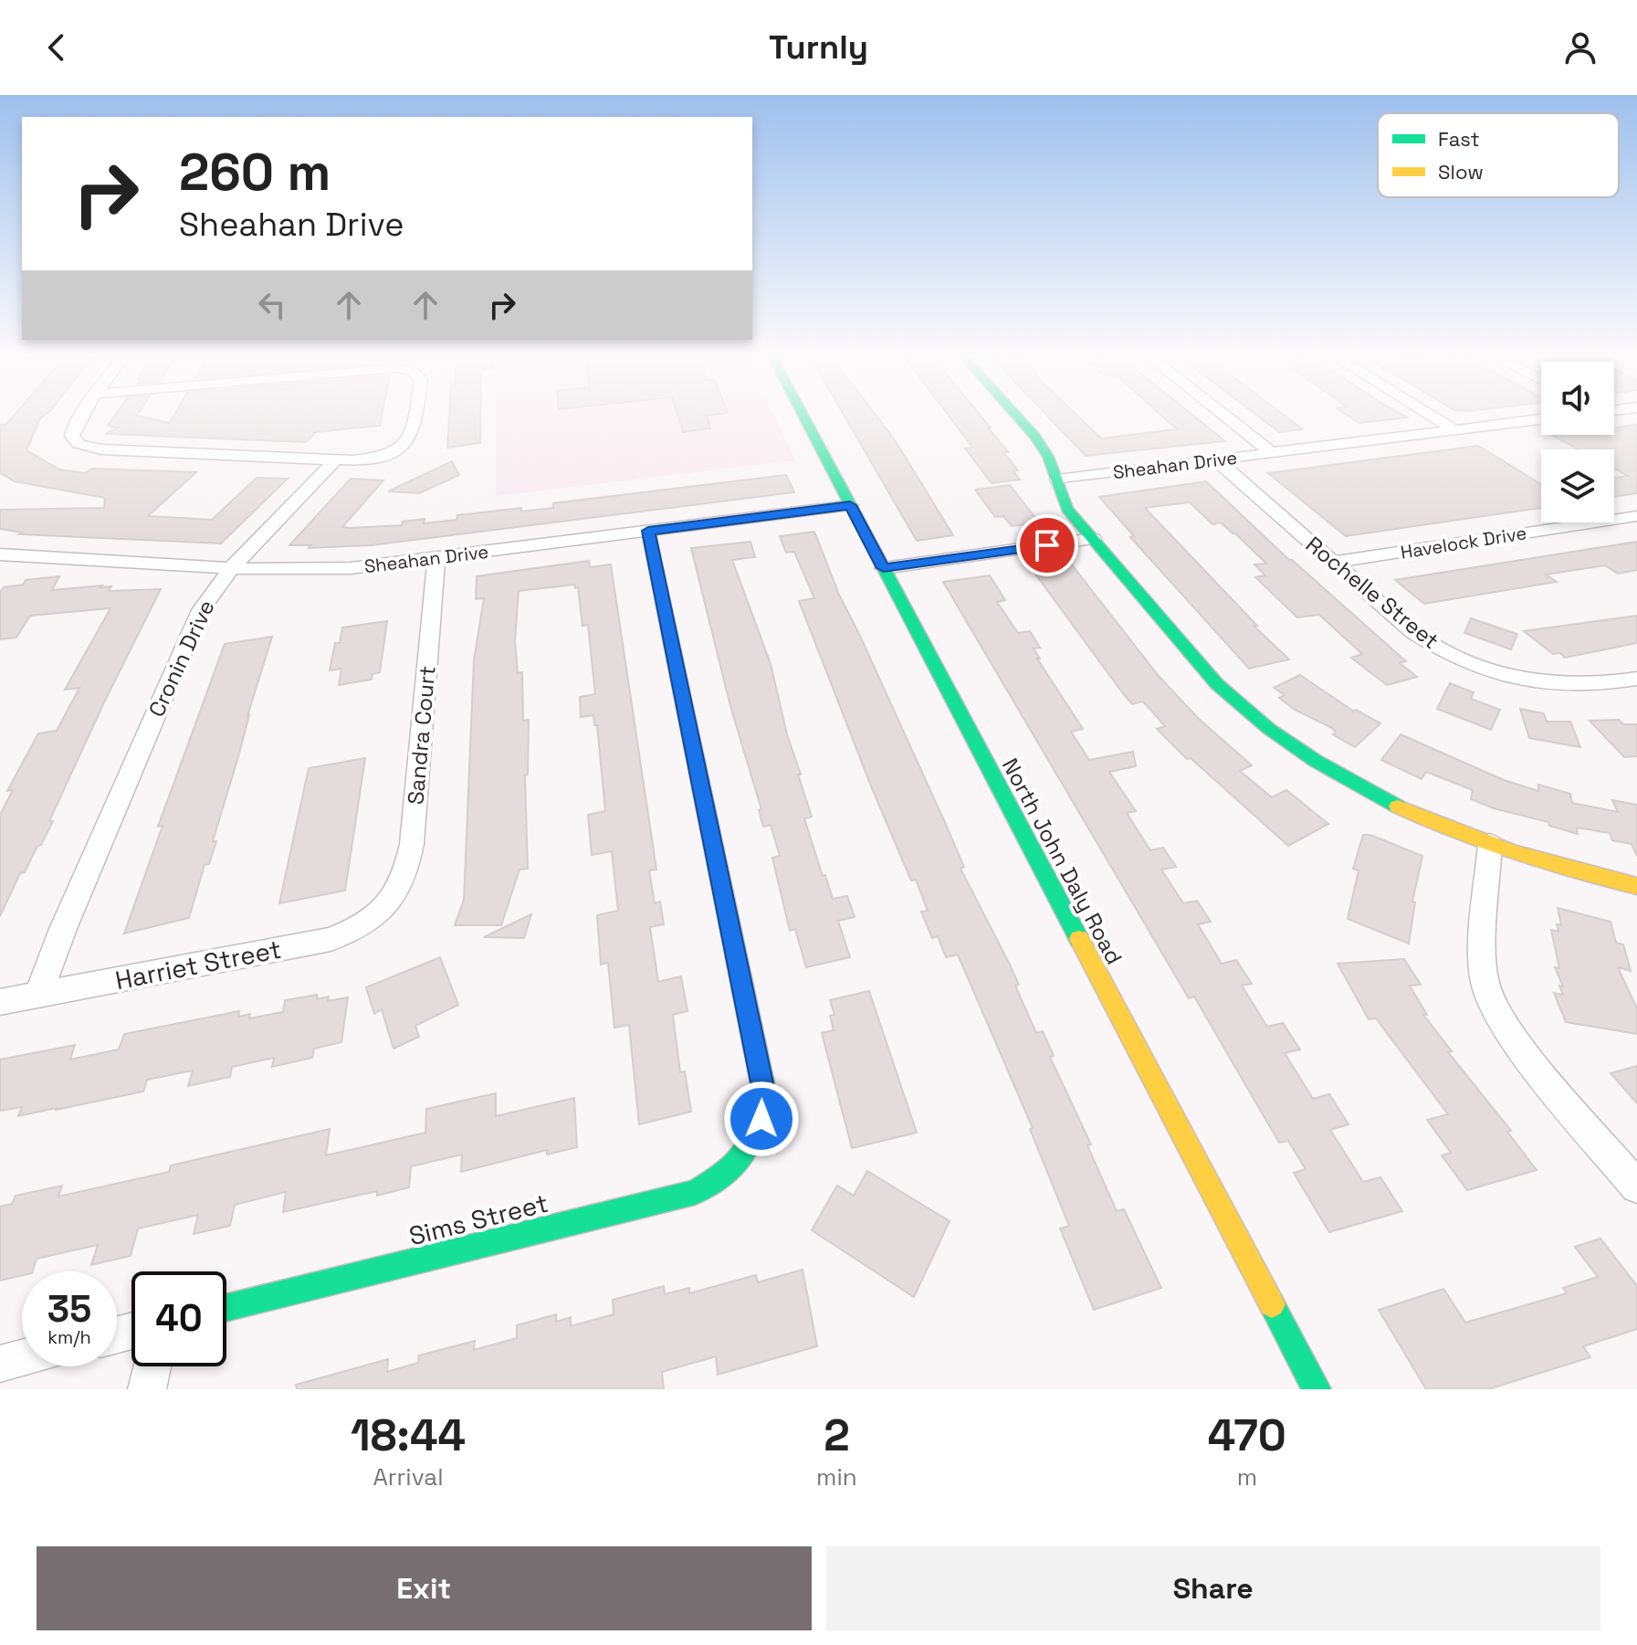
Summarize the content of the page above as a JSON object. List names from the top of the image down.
{
  "streets": {
    "street": [
      "Sheahan Drive",
      "Havelock Drive",
      "Rochelle Street",
      "Cronin Drive",
      "Sandra Court",
      "North John Daly Road",
      "Harriet Street",
      "Sims Street"
    ]
  },
  "crossings": [
    ["Sheahan Drive", "Rochelle Street"],
    ["Sheahan Drive", "Cronin Drive"],
    ["Sheahan Drive", "Sandra Court"],
    ["Sheahan Drive", "North John Daly Road"],
    ["Sheahan Drive", "Sims Street"],
    ["Havelock Drive", "Rochelle Street"],
    ["Cronin Drive", "Harriet Street"],
    ["Sandra Court", "Harriet Street"]
  ],
  "legend": ["Fast", "Slow"],
  "page": {
    "header": "Turnly",
    "turn": ["260 m", "Sheahan Drive"],
    "speed": "35 km/h",
    "limit": "40",
    "eta": [
      "18:44",
      "Arrival",
      "2",
      "min",
      "470",
      "m"
    ],
    "buttons": ["Exit", "Share"]
  }
}
